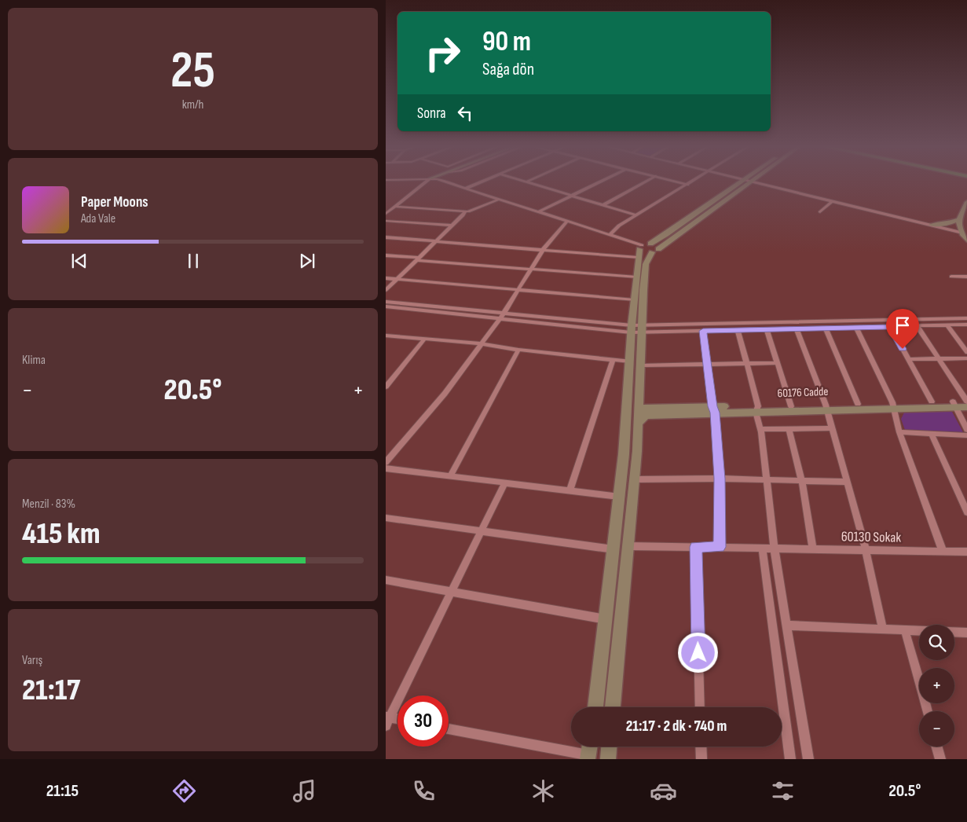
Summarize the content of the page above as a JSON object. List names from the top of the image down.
{
  "streets": {
    "main road": ["60176 Cadde"],
    "street": ["60130 Sokak"]
  },
  "page": {
    "tile": [
      ["25", "km/h"],
      "Klima",
      ["Menzil · 83%", "415 km"],
      ["Varış", "21:17"]
    ],
    "turn": ["90 m", "Sağa dön"],
    "then": "Sonra",
    "song": ["Paper Moons", "Ada Vale"],
    "heat": ["−", "20.5°", "+"],
    "map_buttons": ["+", "−"],
    "limit": "30",
    "trip": "21:17 · 2 dk · 740 m",
    "tabs": ["21:15", "20.5°"]
  }
}
